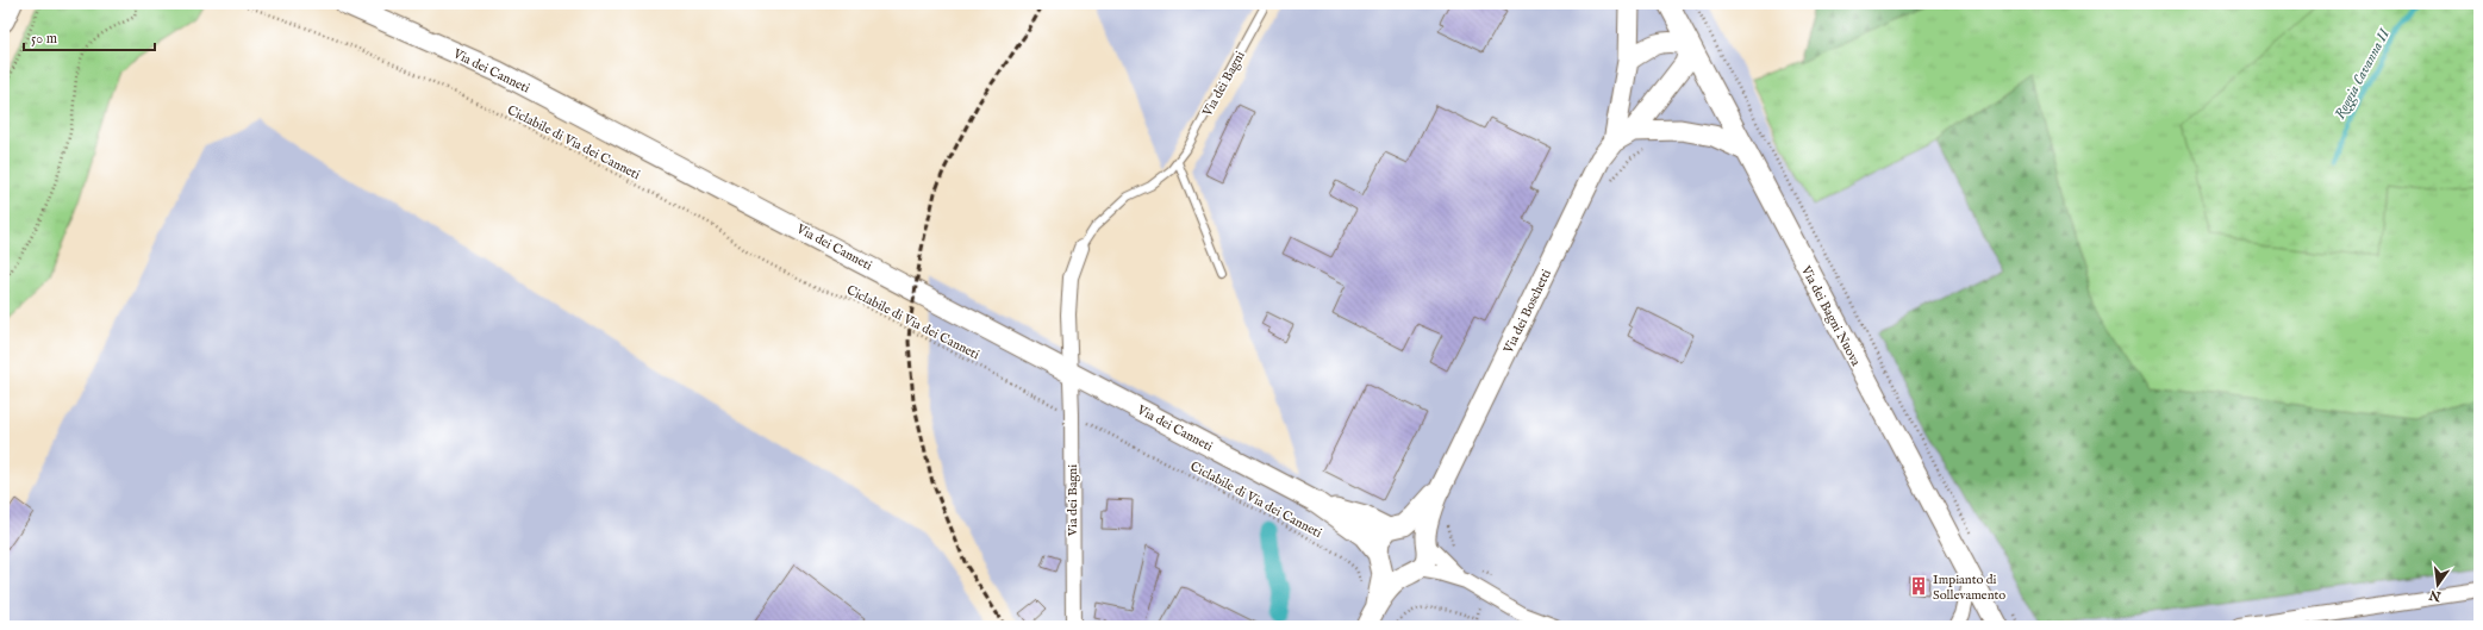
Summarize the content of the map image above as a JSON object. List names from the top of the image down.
{
  "streets": {
    "street": [
      "Via dei Canneti",
      "Via dei Bagni",
      "Via dei Boschetti",
      "Via dei Bagni Nuova"
    ],
    "path": ["Ciclabile di Via dei Canneti"]
  },
  "crossings": [
    ["Via dei Canneti", "Via dei Bagni"],
    ["Via dei Canneti", "Via dei Boschetti"],
    ["Via dei Bagni", "Ciclabile di Via dei Canneti"],
    ["Via dei Boschetti", "Via dei Bagni Nuova"]
  ],
  "water": ["Roggia Cavanna II"],
  "places": {
    "building": ["Impianto di Sollevamento"]
  },
  "scale_bar": "50 m",
  "north": "bottom"
}
